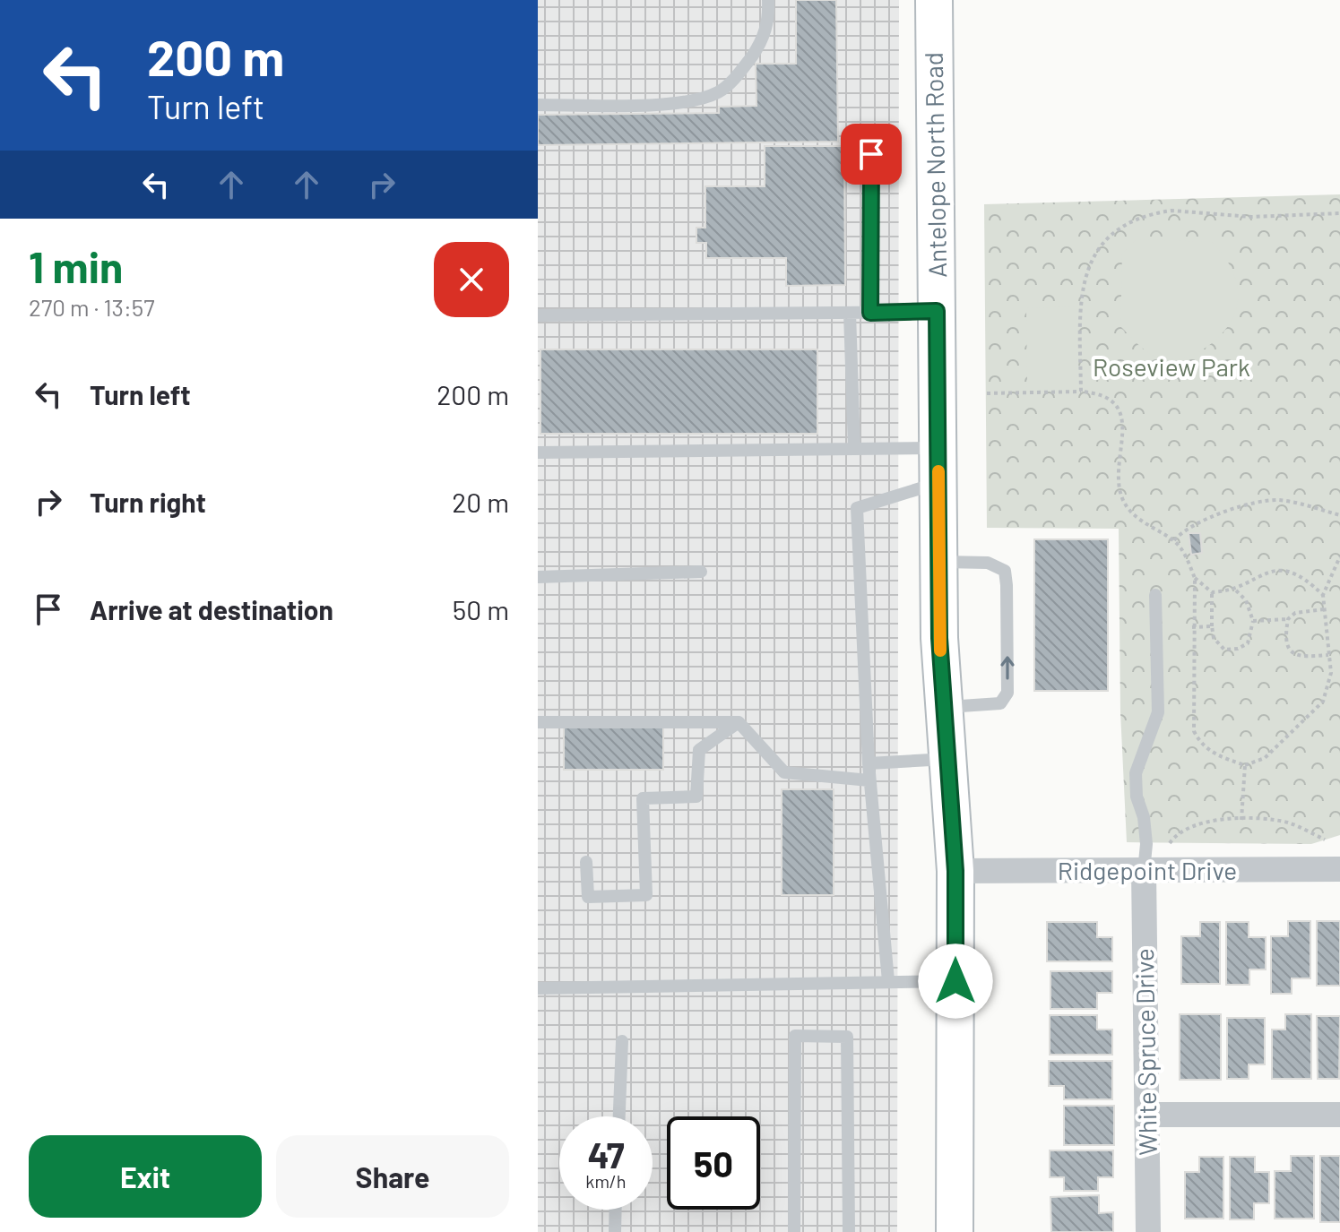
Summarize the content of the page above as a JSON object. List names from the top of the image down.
{
  "streets": {
    "main road": ["Antelope North Road"],
    "street": ["Ridgepoint Drive", "White Spruce Drive"]
  },
  "crossings": [
    ["Antelope North Road", "Ridgepoint Drive"],
    ["Ridgepoint Drive", "White Spruce Drive"]
  ],
  "parks": ["Roseview Park"],
  "page": {
    "turn": ["200 m", "Turn left"],
    "heading": ["1 min", "270 m · 13:57"],
    "list": [
      {
        "name": "Turn left",
        "value": "200 m"
      },
      {
        "name": "Turn right",
        "value": "20 m"
      },
      {
        "name": "Arrive at destination",
        "value": "50 m"
      }
    ],
    "speed": "47 km/h",
    "limit": "50",
    "buttons": ["Exit", "Share"]
  }
}
